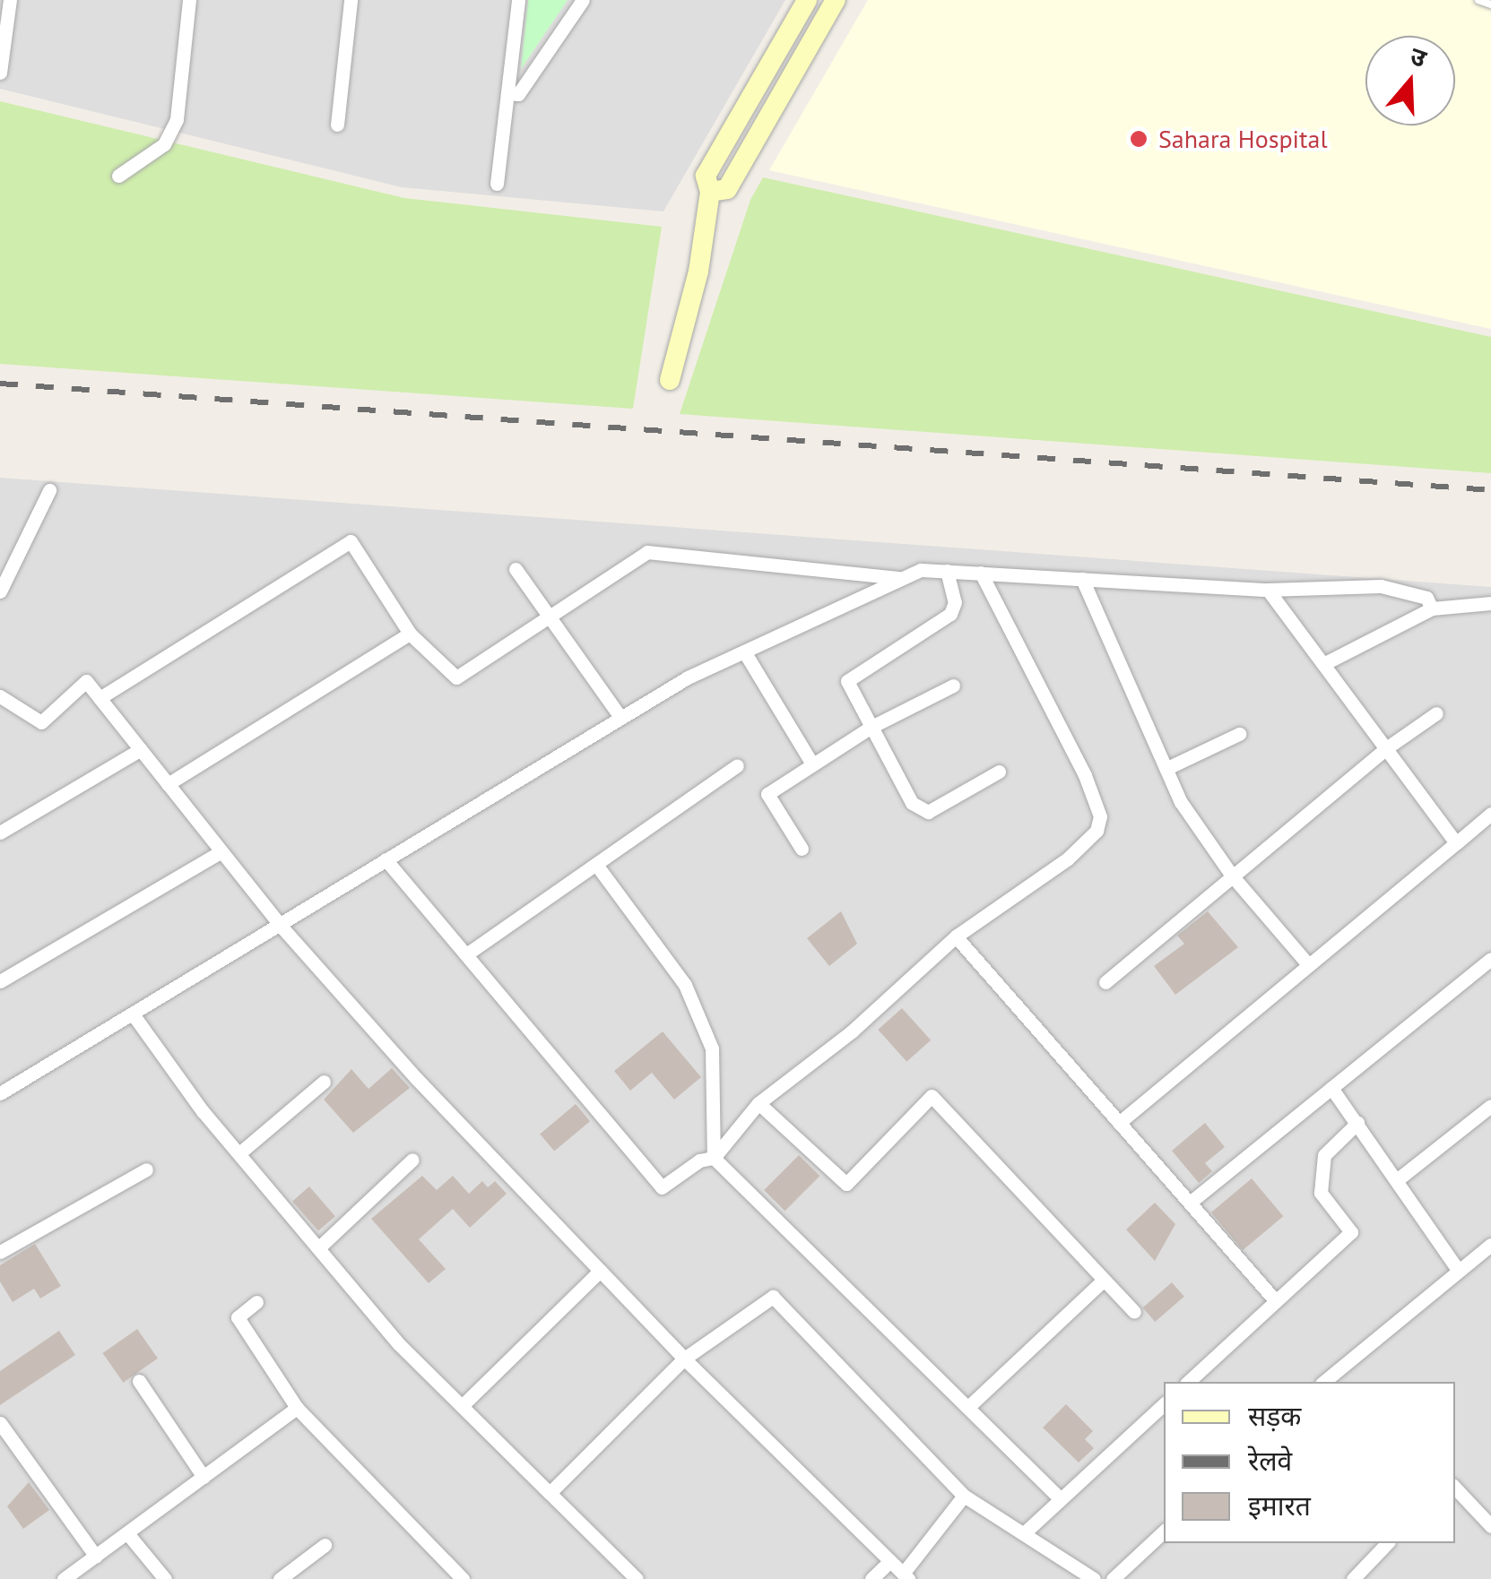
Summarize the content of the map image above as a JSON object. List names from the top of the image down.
{
  "places": ["Sahara Hospital"],
  "legend": ["सड़क", "रेलवे", "इमारत"],
  "north": "top"
}
